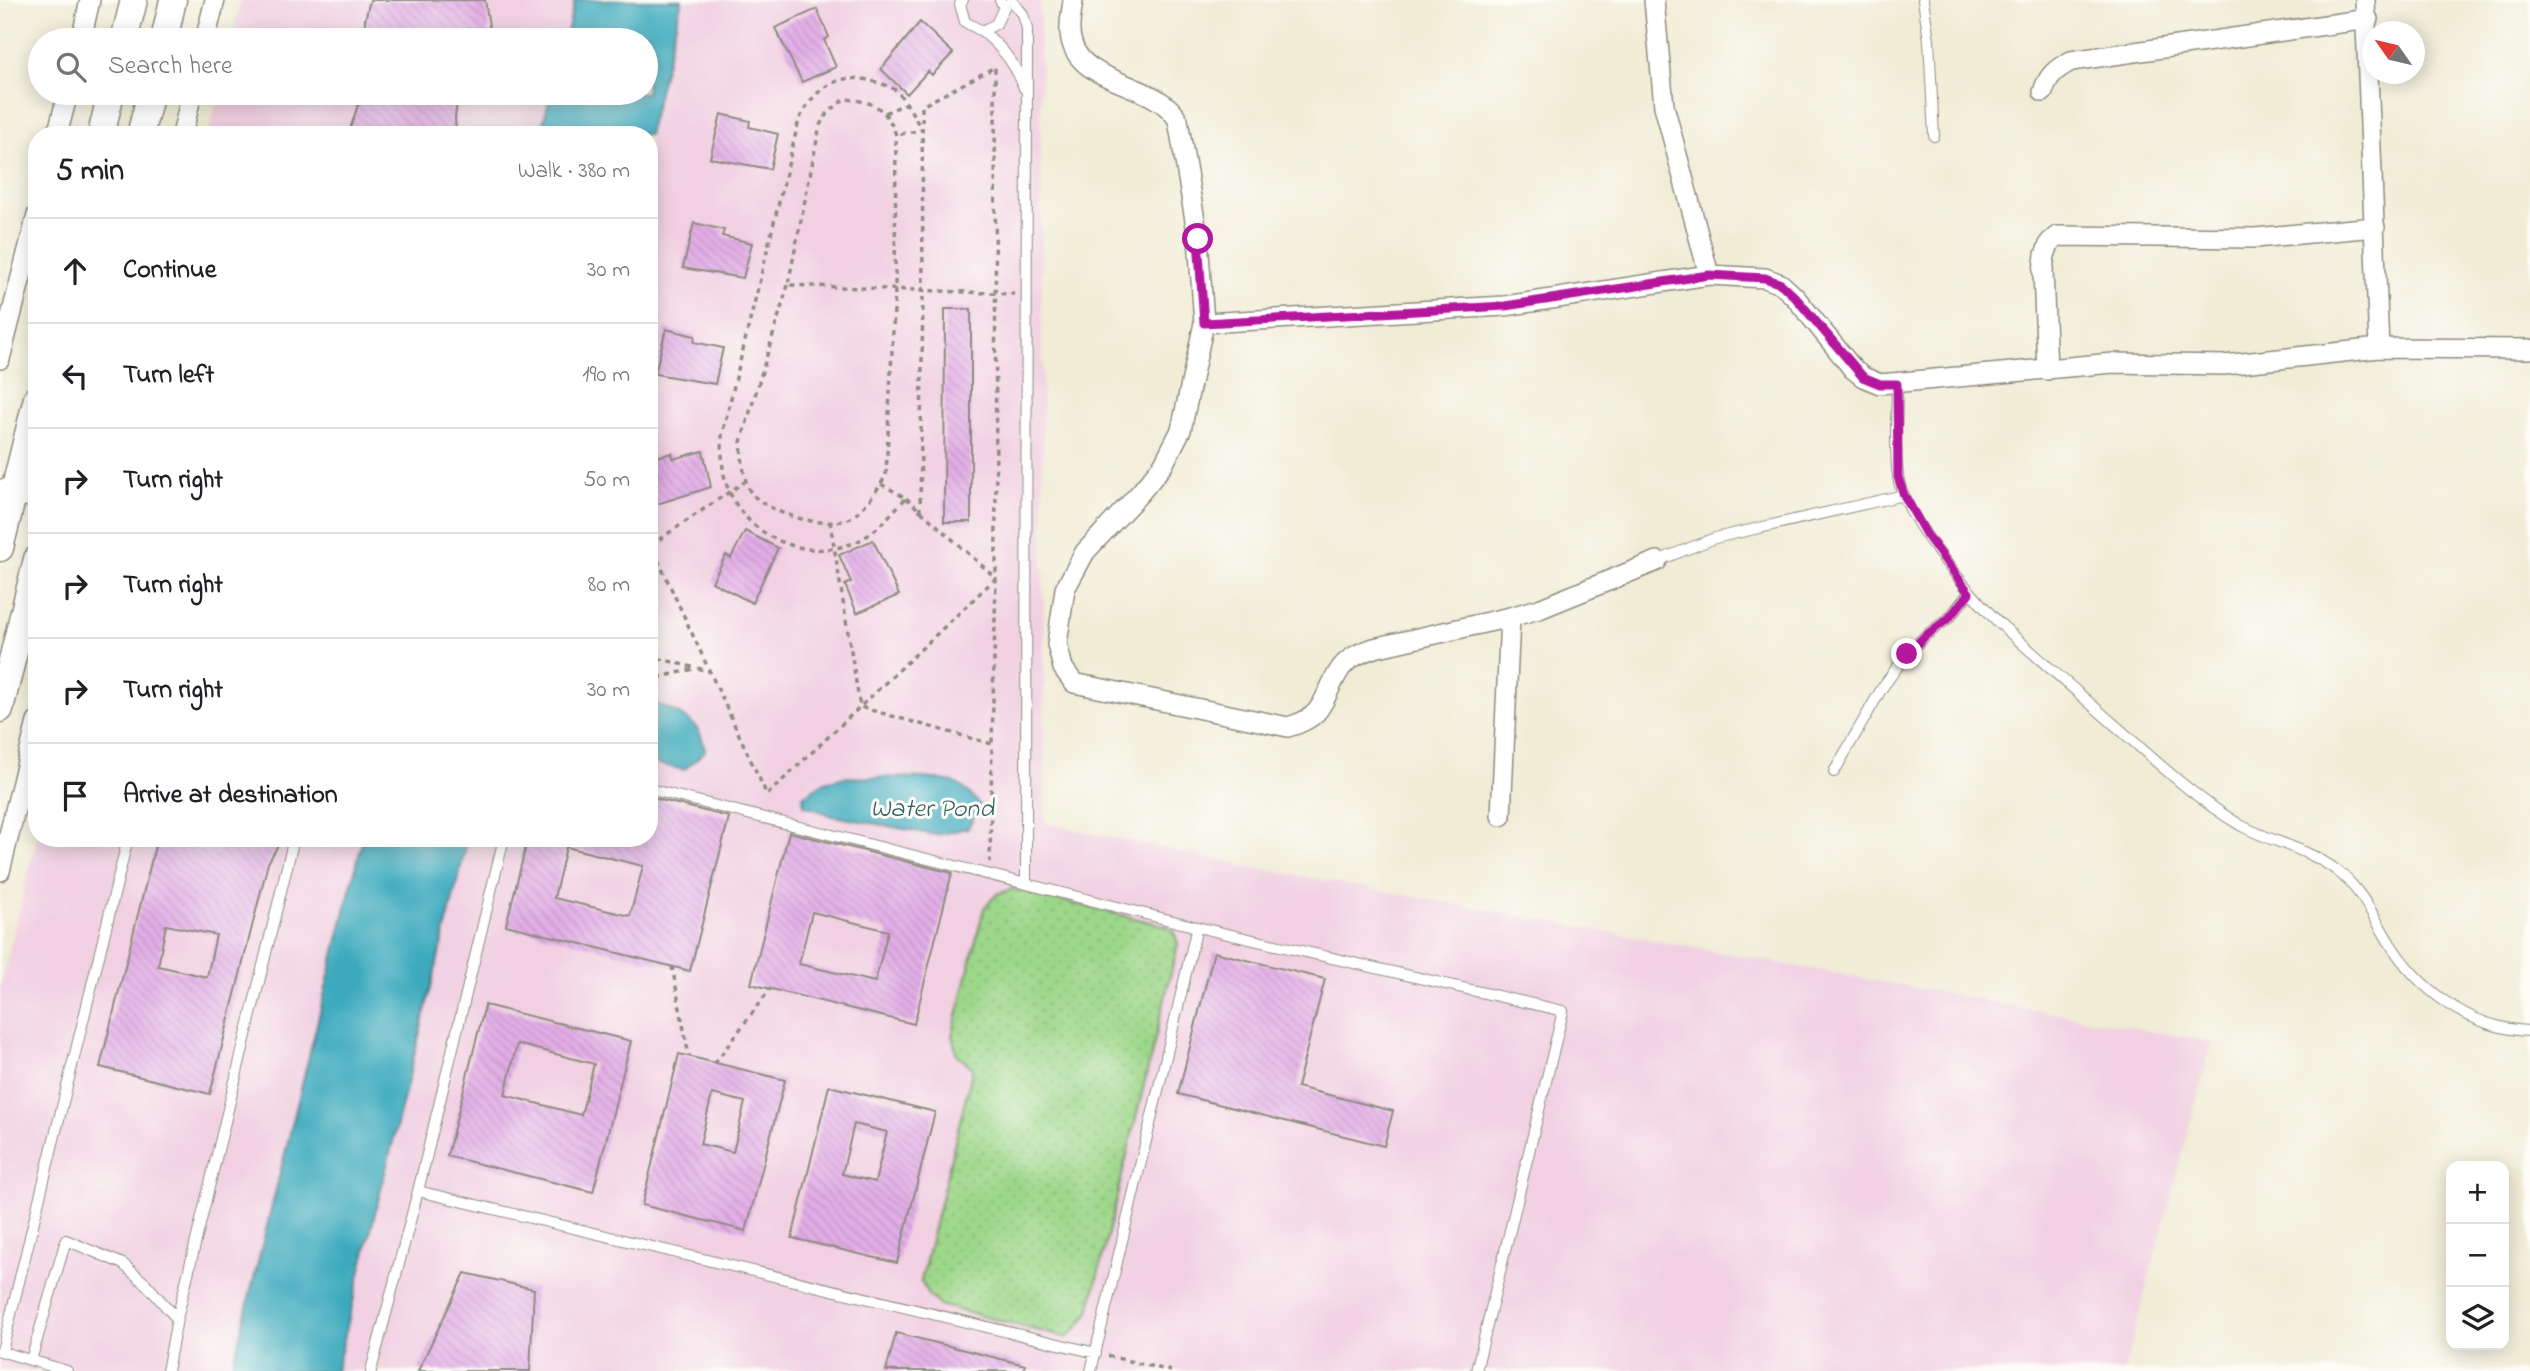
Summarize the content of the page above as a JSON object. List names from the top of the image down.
{
  "water": ["Water Pond"],
  "north": "top left",
  "page": {
    "search": "Search here",
    "heading": ["5 min", "Walk · 380 m"],
    "list": [
      ["Continue", "30 m"],
      ["Turn left", "190 m"],
      ["Turn right", "50 m"],
      ["Turn right", "80 m"],
      ["Turn right", "30 m"],
      "Arrive at destination"
    ],
    "map_buttons": ["+", "−"]
  }
}
